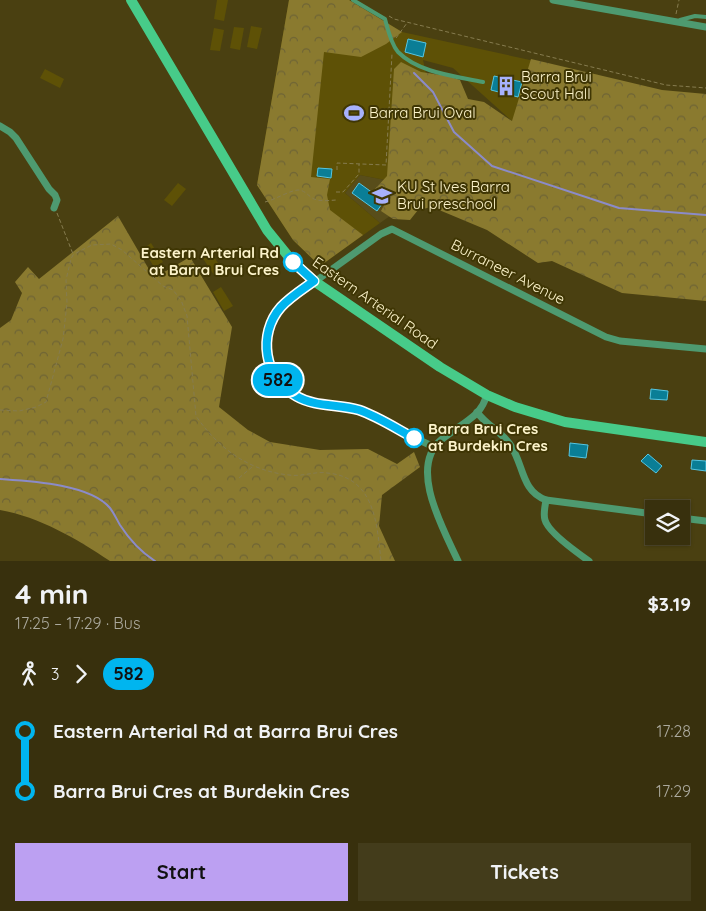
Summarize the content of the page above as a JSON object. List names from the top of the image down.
{
  "streets": {
    "main road": ["Eastern Arterial Road"],
    "street": ["Burraneer Avenue"]
  },
  "crossings": [
    ["Burraneer Avenue", "Eastern Arterial Road"]
  ],
  "places": {
    "building": ["Barra Brui Scout Hall"],
    "sports": ["Barra Brui Oval"],
    "school or university": ["KU St Ives Barra Brui preschool"],
    "other": ["Eastern Arterial Rd at Barra Brui Cres", "Barra Brui Cres at Burdekin Cres"]
  },
  "lines": ["bus line 582"],
  "page": {
    "on_map": "582",
    "heading": ["4 min", "17:25 – 17:29 · Bus", "$3.19"],
    "legs": ["3", "582"],
    "list": [
      {
        "name": "Eastern Arterial Rd at Barra Brui Cres",
        "value": "17:28"
      },
      {
        "name": "Barra Brui Cres at Burdekin Cres",
        "value": "17:29"
      }
    ],
    "buttons": ["Start", "Tickets"]
  }
}
